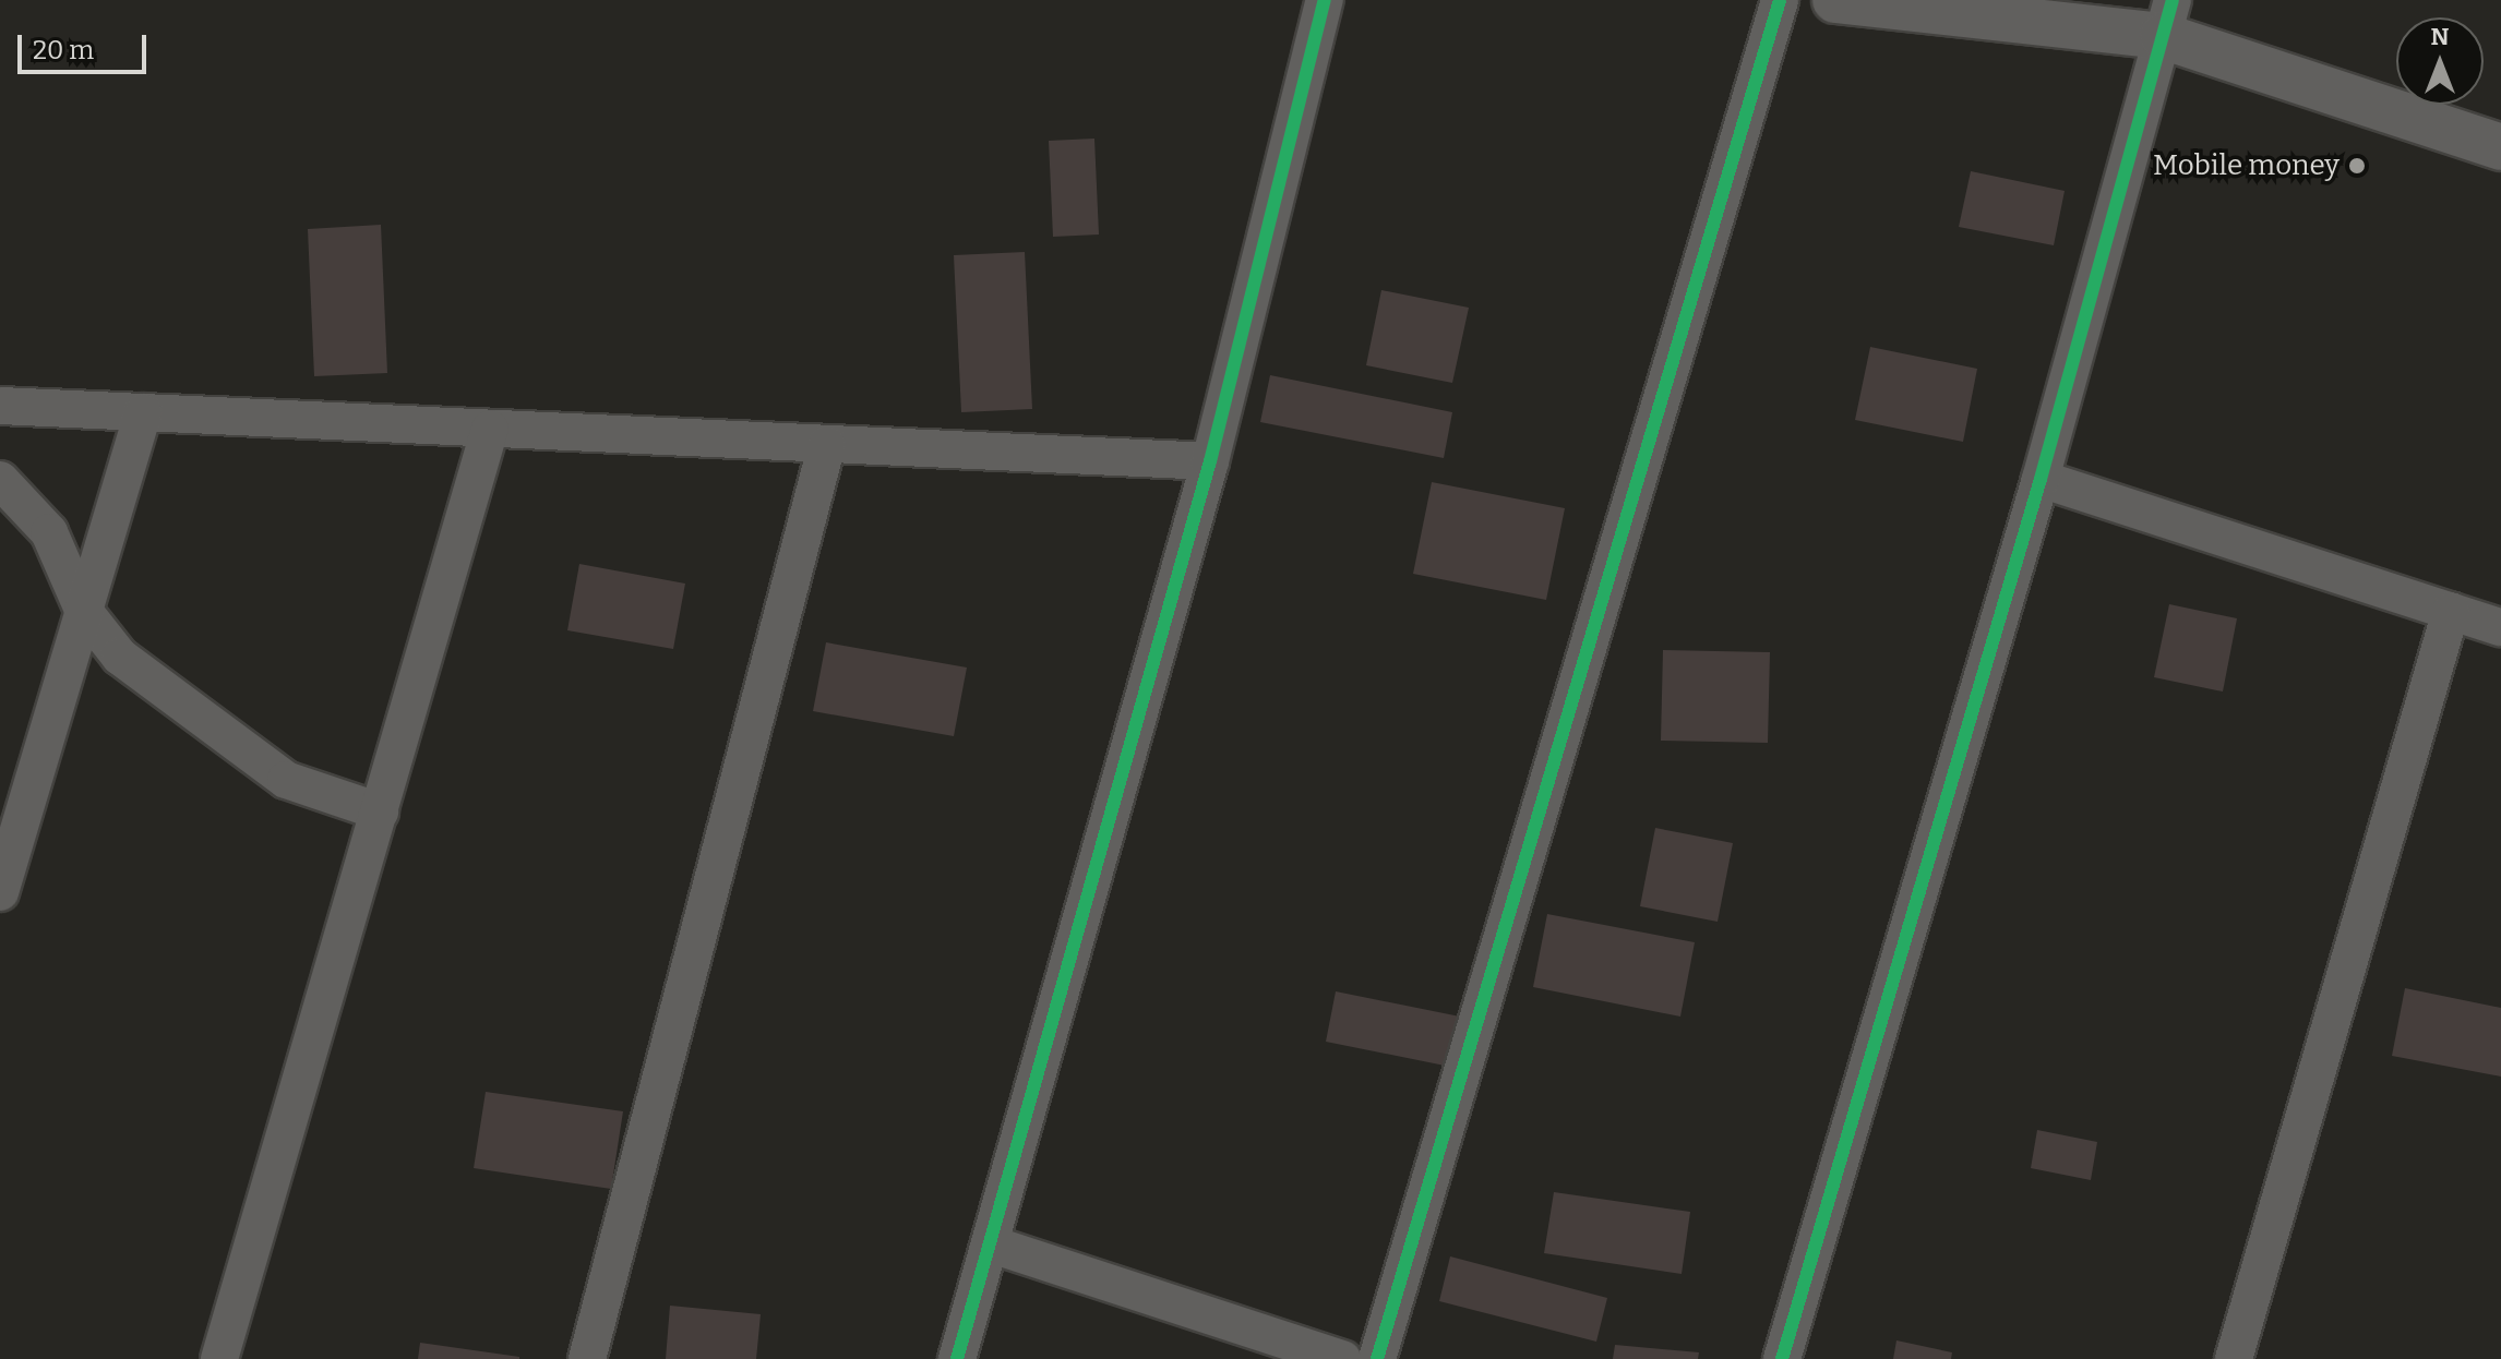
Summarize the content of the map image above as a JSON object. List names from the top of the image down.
{
  "places": ["Mobile money"],
  "scale_bar": "20 m",
  "north": "top"
}
